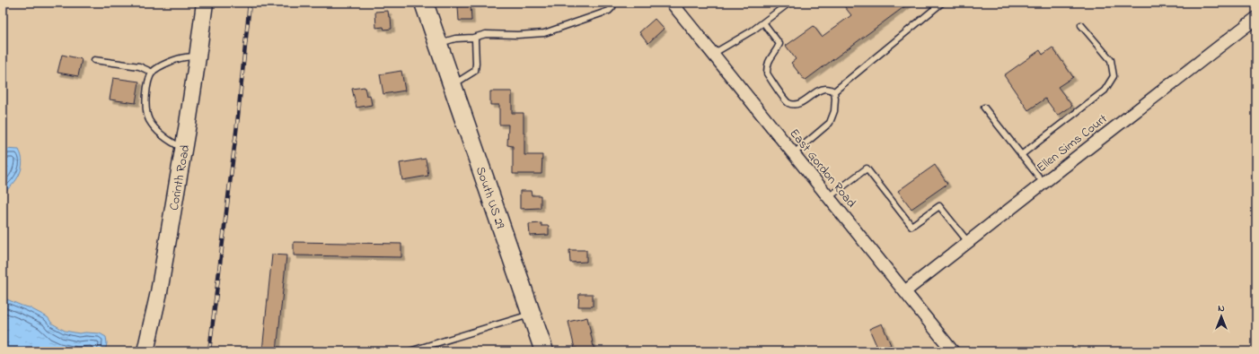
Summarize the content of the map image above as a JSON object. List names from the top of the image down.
{
  "streets": {
    "main road": ["South US 29"],
    "street": ["Ellen Sims Court", "East Gordon Road", "Corinth Road"]
  },
  "crossings": [
    ["Ellen Sims Court", "East Gordon Road"]
  ],
  "north": "top"
}
